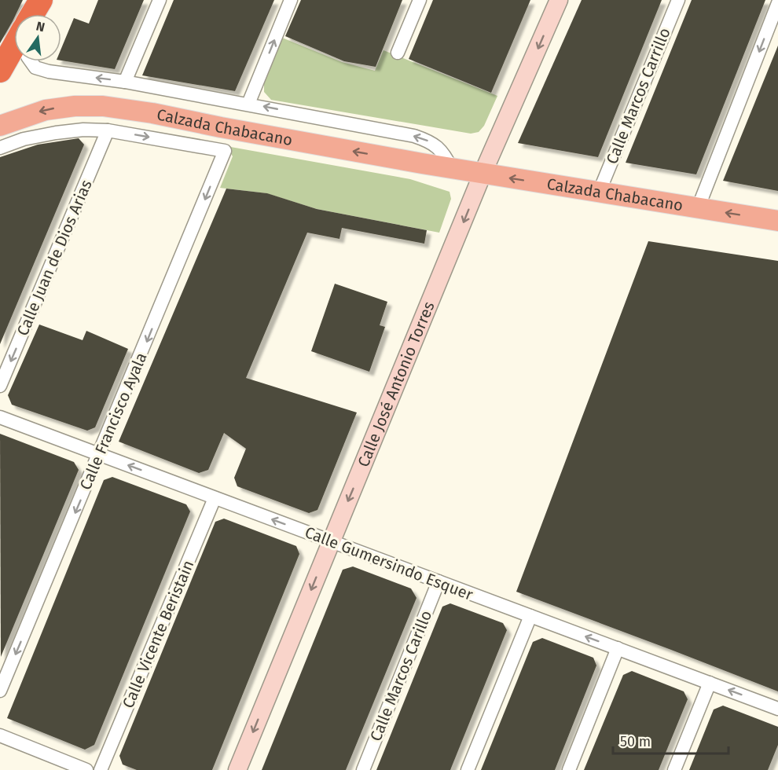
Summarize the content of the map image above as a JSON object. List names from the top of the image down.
{
  "streets": {
    "main road": ["Calzada Chabacano"],
    "street": [
      "Calle Marcos Carrillo",
      "Calle Juan de Dios Arias",
      "Calle José Antonio Torres",
      "Calle Francisco Ayala",
      "Calle Gumersindo Esquer",
      "Calle Vicente Beristain",
      "Calle Marcos Carillo"
    ]
  },
  "crossings": [
    ["Calle Marcos Carrillo", "Calzada Chabacano"],
    ["Calzada Chabacano", "Calle Juan de Dios Arias"],
    ["Calzada Chabacano", "Calle José Antonio Torres"],
    ["Calzada Chabacano", "Calle Francisco Ayala"],
    ["Calle José Antonio Torres", "Calle Gumersindo Esquer"],
    ["Calle Francisco Ayala", "Calle Gumersindo Esquer"],
    ["Calle Gumersindo Esquer", "Calle Vicente Beristain"],
    ["Calle Gumersindo Esquer", "Calle Marcos Carillo"]
  ],
  "one_way": [
    "Calle Juan de Dios Arias",
    "Calle José Antonio Torres",
    "Calle Francisco Ayala",
    "Calle Gumersindo Esquer"
  ],
  "scale_bar": "50 m",
  "north": "top"
}
